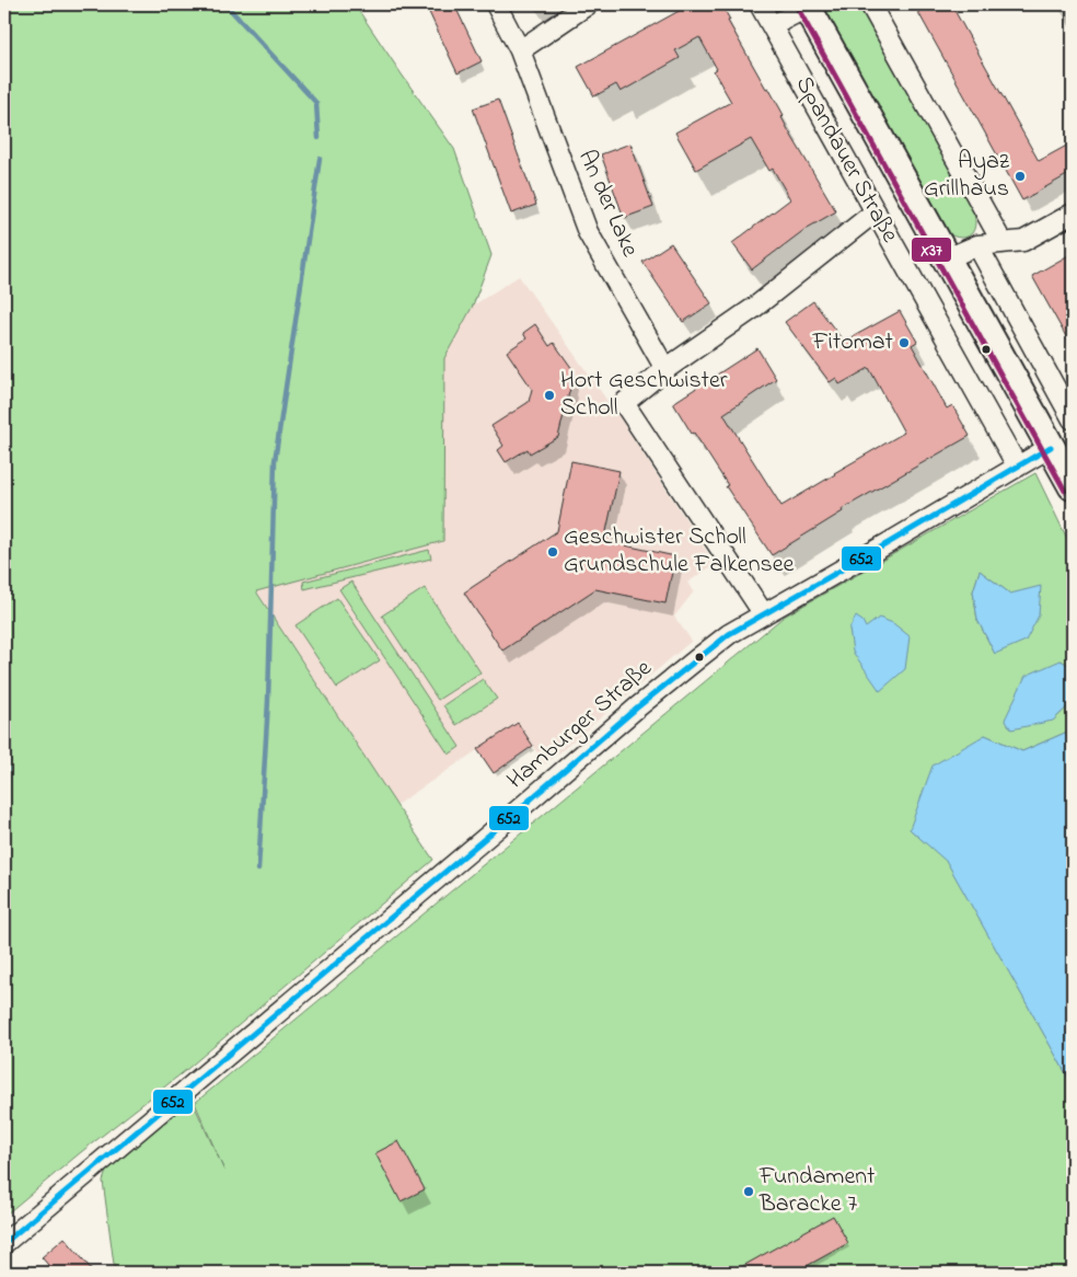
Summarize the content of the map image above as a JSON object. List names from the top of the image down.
{
  "streets": {
    "main road": ["Spandauer Straße"],
    "street": ["An der Lake", "Hamburger Straße"]
  },
  "crossings": [
    ["Spandauer Straße", "Hamburger Straße"]
  ],
  "places": [
    "Ayaz Grillhaus",
    "Fitomat",
    "Hort Geschwister Scholl",
    "Geschwister Scholl Grundschule Falkensee",
    "Fundament Baracke 7"
  ],
  "lines": ["transit line X37", "transit line 652"]
}
